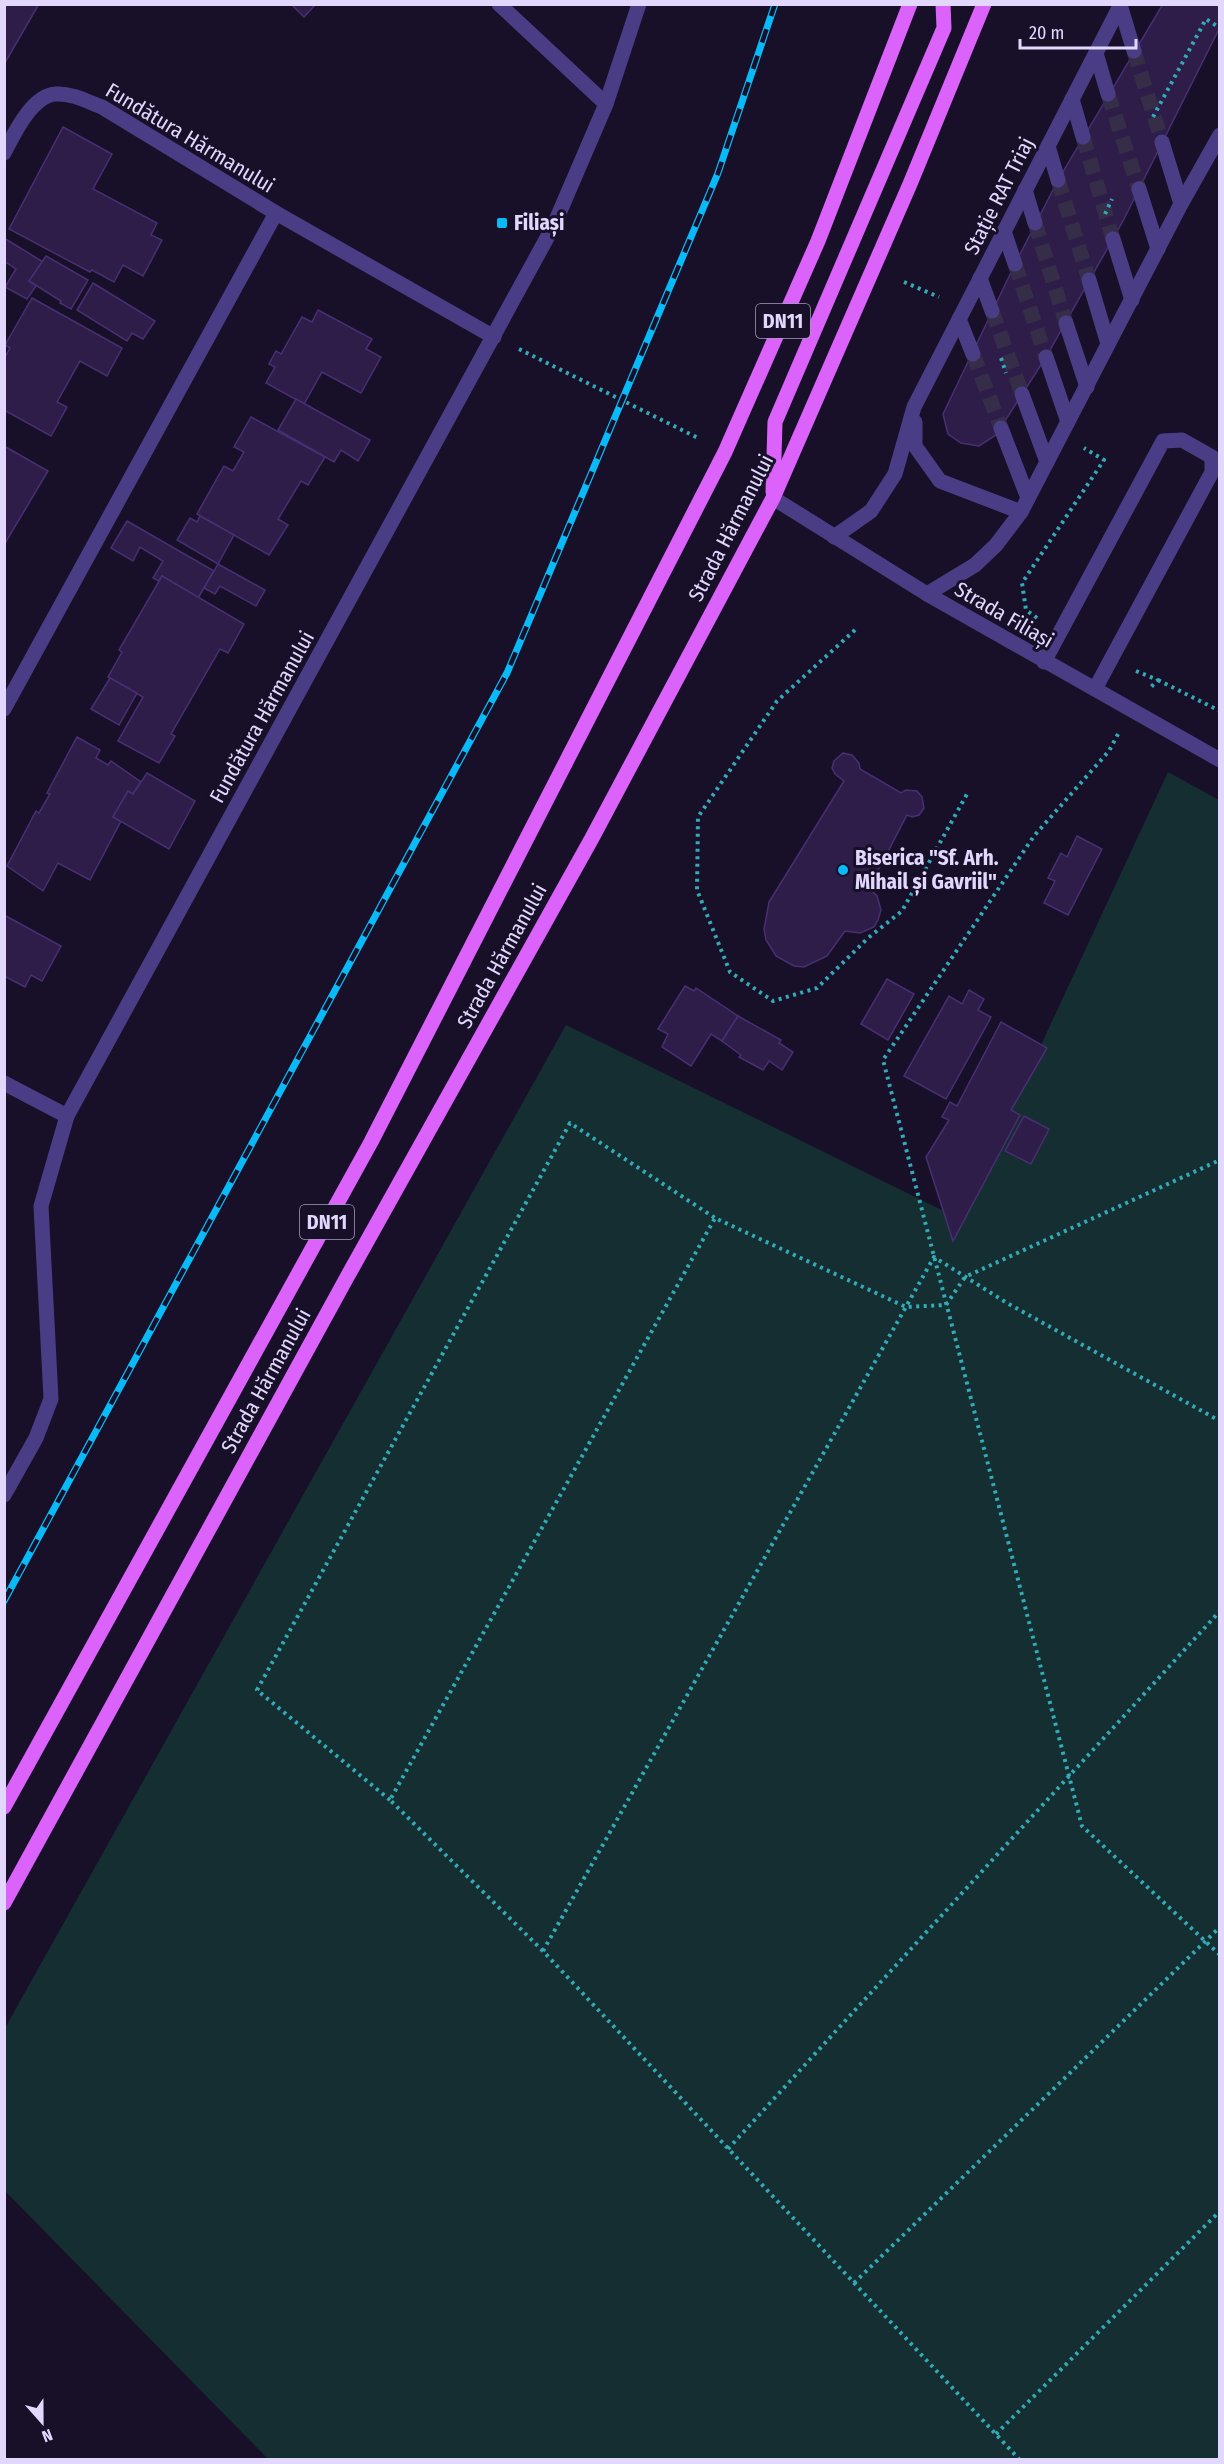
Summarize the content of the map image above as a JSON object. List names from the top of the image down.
{
  "streets": {
    "main road": ["DN11", "Strada Hărmanului"],
    "street": ["Fundătura Hărmanului", "Stație RAT Triaj", "Strada Filiași"]
  },
  "crossings": [
    ["Stație RAT Triaj", "Strada Filiași"],
    ["Strada Hărmanului", "Strada Filiași"]
  ],
  "places": {
    "transit": ["Filiași"],
    "other": ["Biserica \"Sf. Arh. Mihail și Gavriil\""]
  },
  "scale_bar": "20 m",
  "north": "bottom"
}
